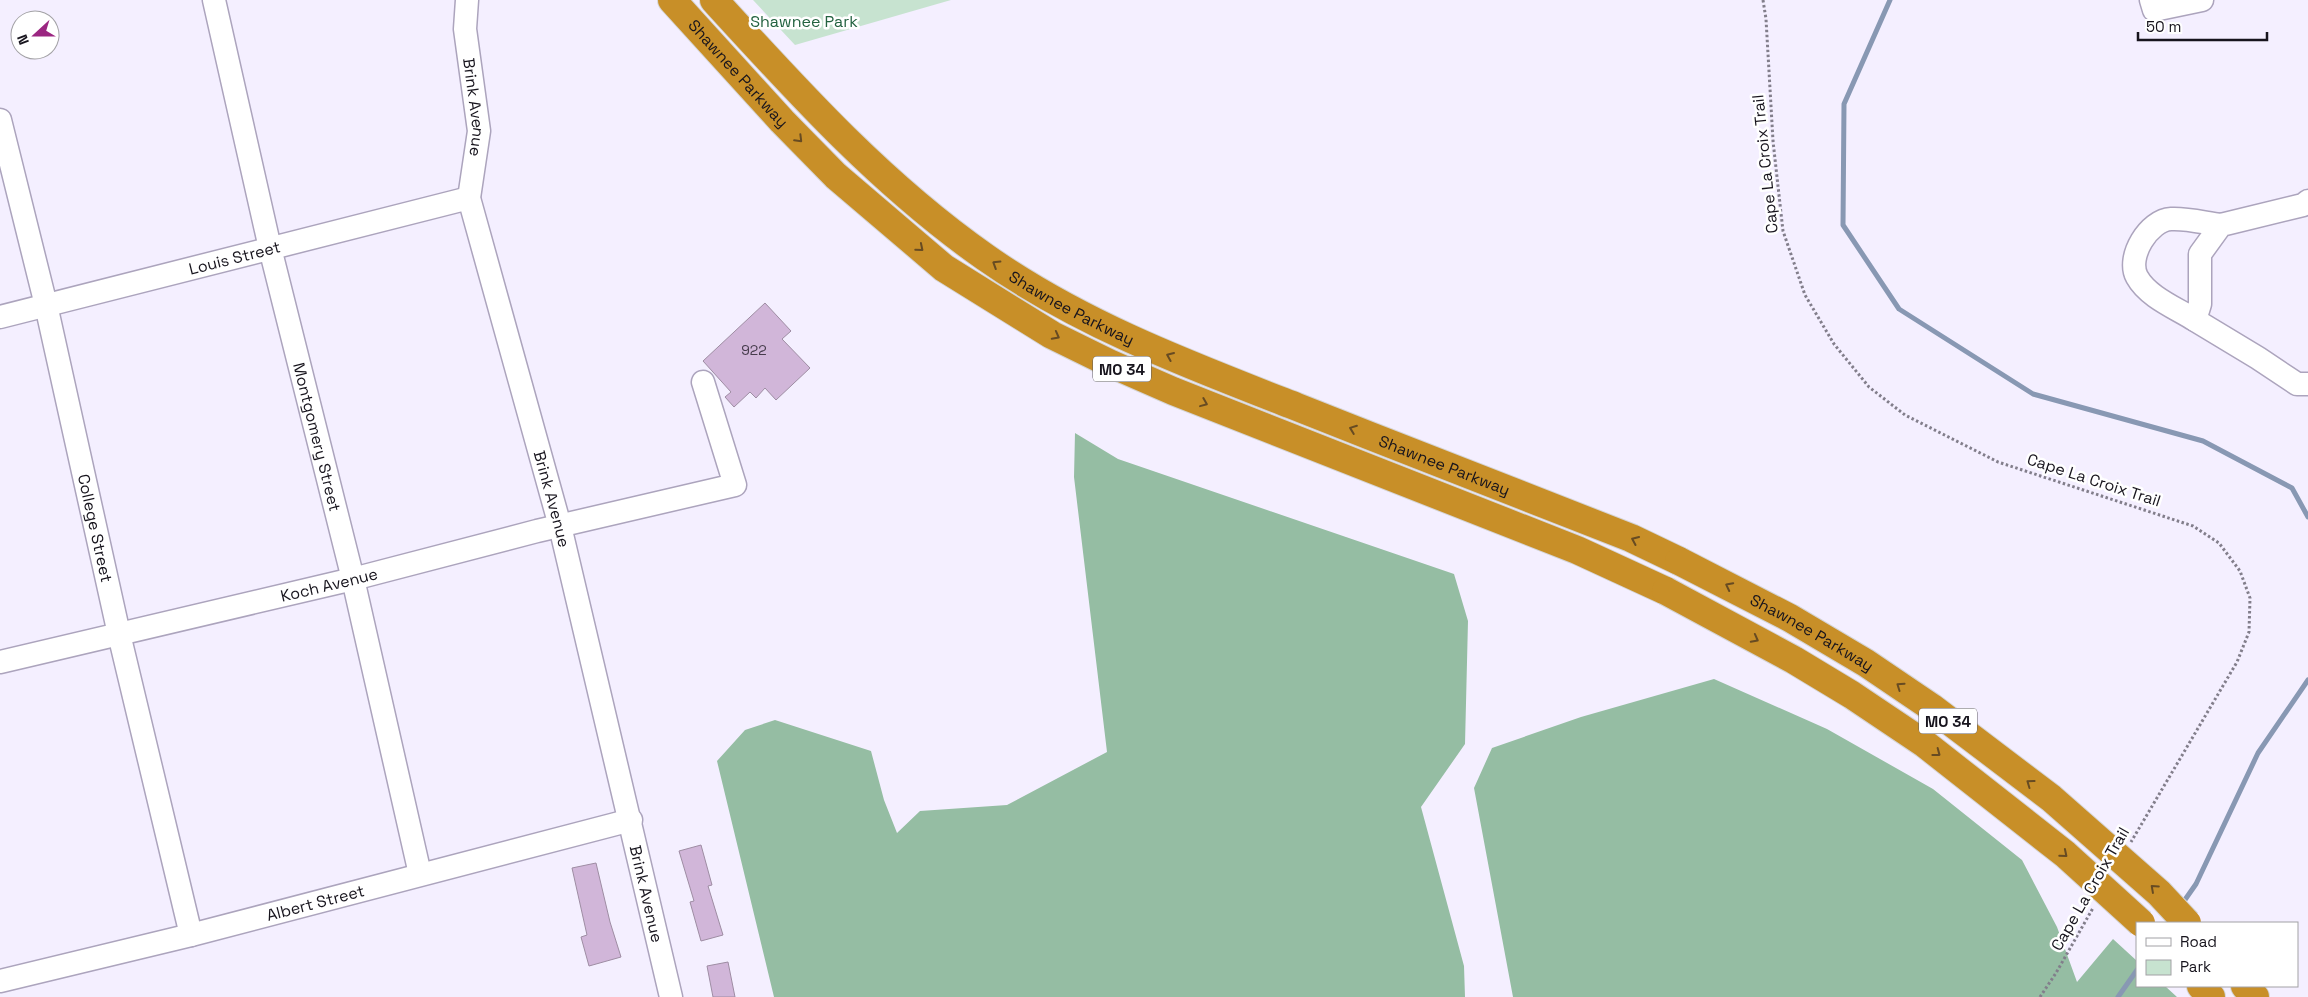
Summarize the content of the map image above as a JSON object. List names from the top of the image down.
{
  "streets": {
    "highway": ["Shawnee Parkway", "MO 34"],
    "street": [
      "Brink Avenue",
      "Louis Street",
      "Montgomery Street",
      "College Street",
      "Koch Avenue",
      "Albert Street"
    ],
    "path": ["Cape La Croix Trail"]
  },
  "crossings": [
    ["Brink Avenue", "Louis Street"],
    ["Brink Avenue", "Koch Avenue"],
    ["Brink Avenue", "Albert Street"],
    ["Louis Street", "Montgomery Street"],
    ["Louis Street", "College Street"],
    ["Montgomery Street", "Koch Avenue"],
    ["Montgomery Street", "Albert Street"],
    ["College Street", "Koch Avenue"],
    ["College Street", "Albert Street"]
  ],
  "parks": ["Shawnee Park"],
  "house_numbers": ["922"],
  "legend": ["Road", "Park"],
  "scale_bar": "50 m",
  "north": "left"
}
